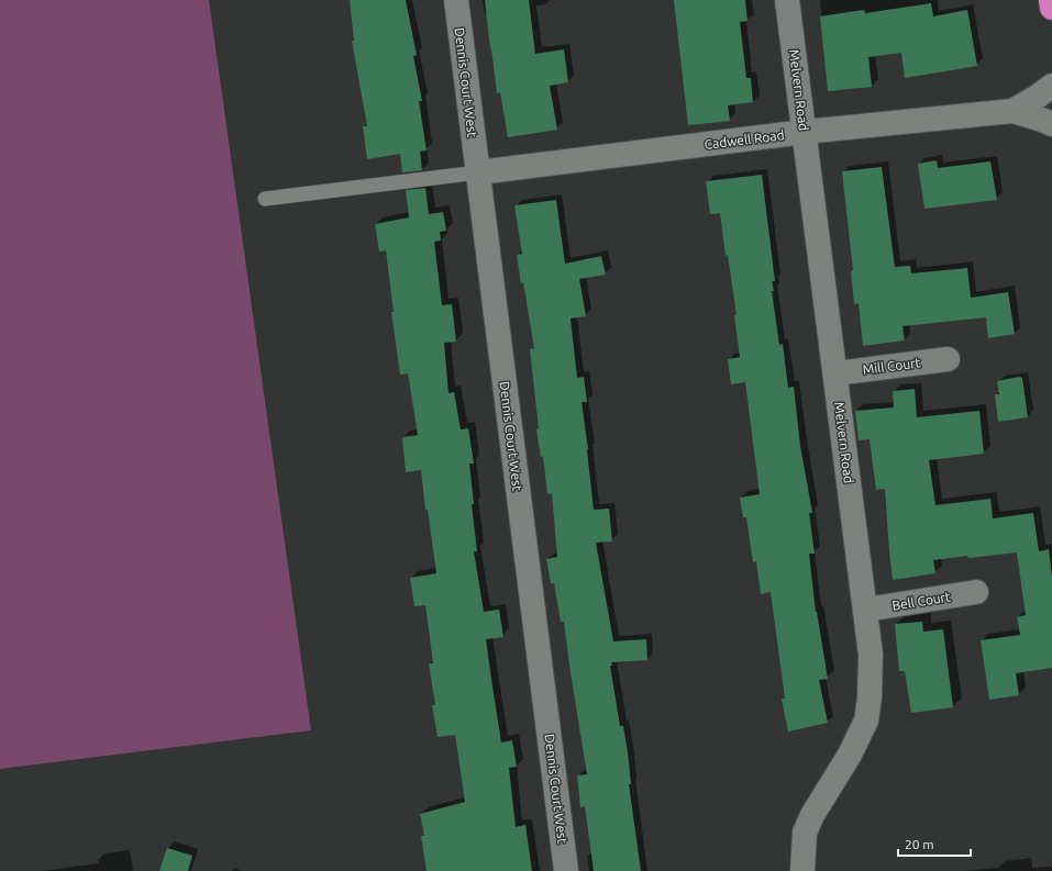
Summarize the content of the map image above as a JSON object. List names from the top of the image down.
{
  "streets": {
    "street": [
      "Dennis Court West",
      "Melvern Road",
      "Cadwell Road",
      "Mill Court",
      "Bell Court"
    ]
  },
  "crossings": [
    ["Dennis Court West", "Cadwell Road"],
    ["Melvern Road", "Cadwell Road"],
    ["Melvern Road", "Mill Court"],
    ["Melvern Road", "Bell Court"]
  ],
  "scale_bar": "20 m"
}
